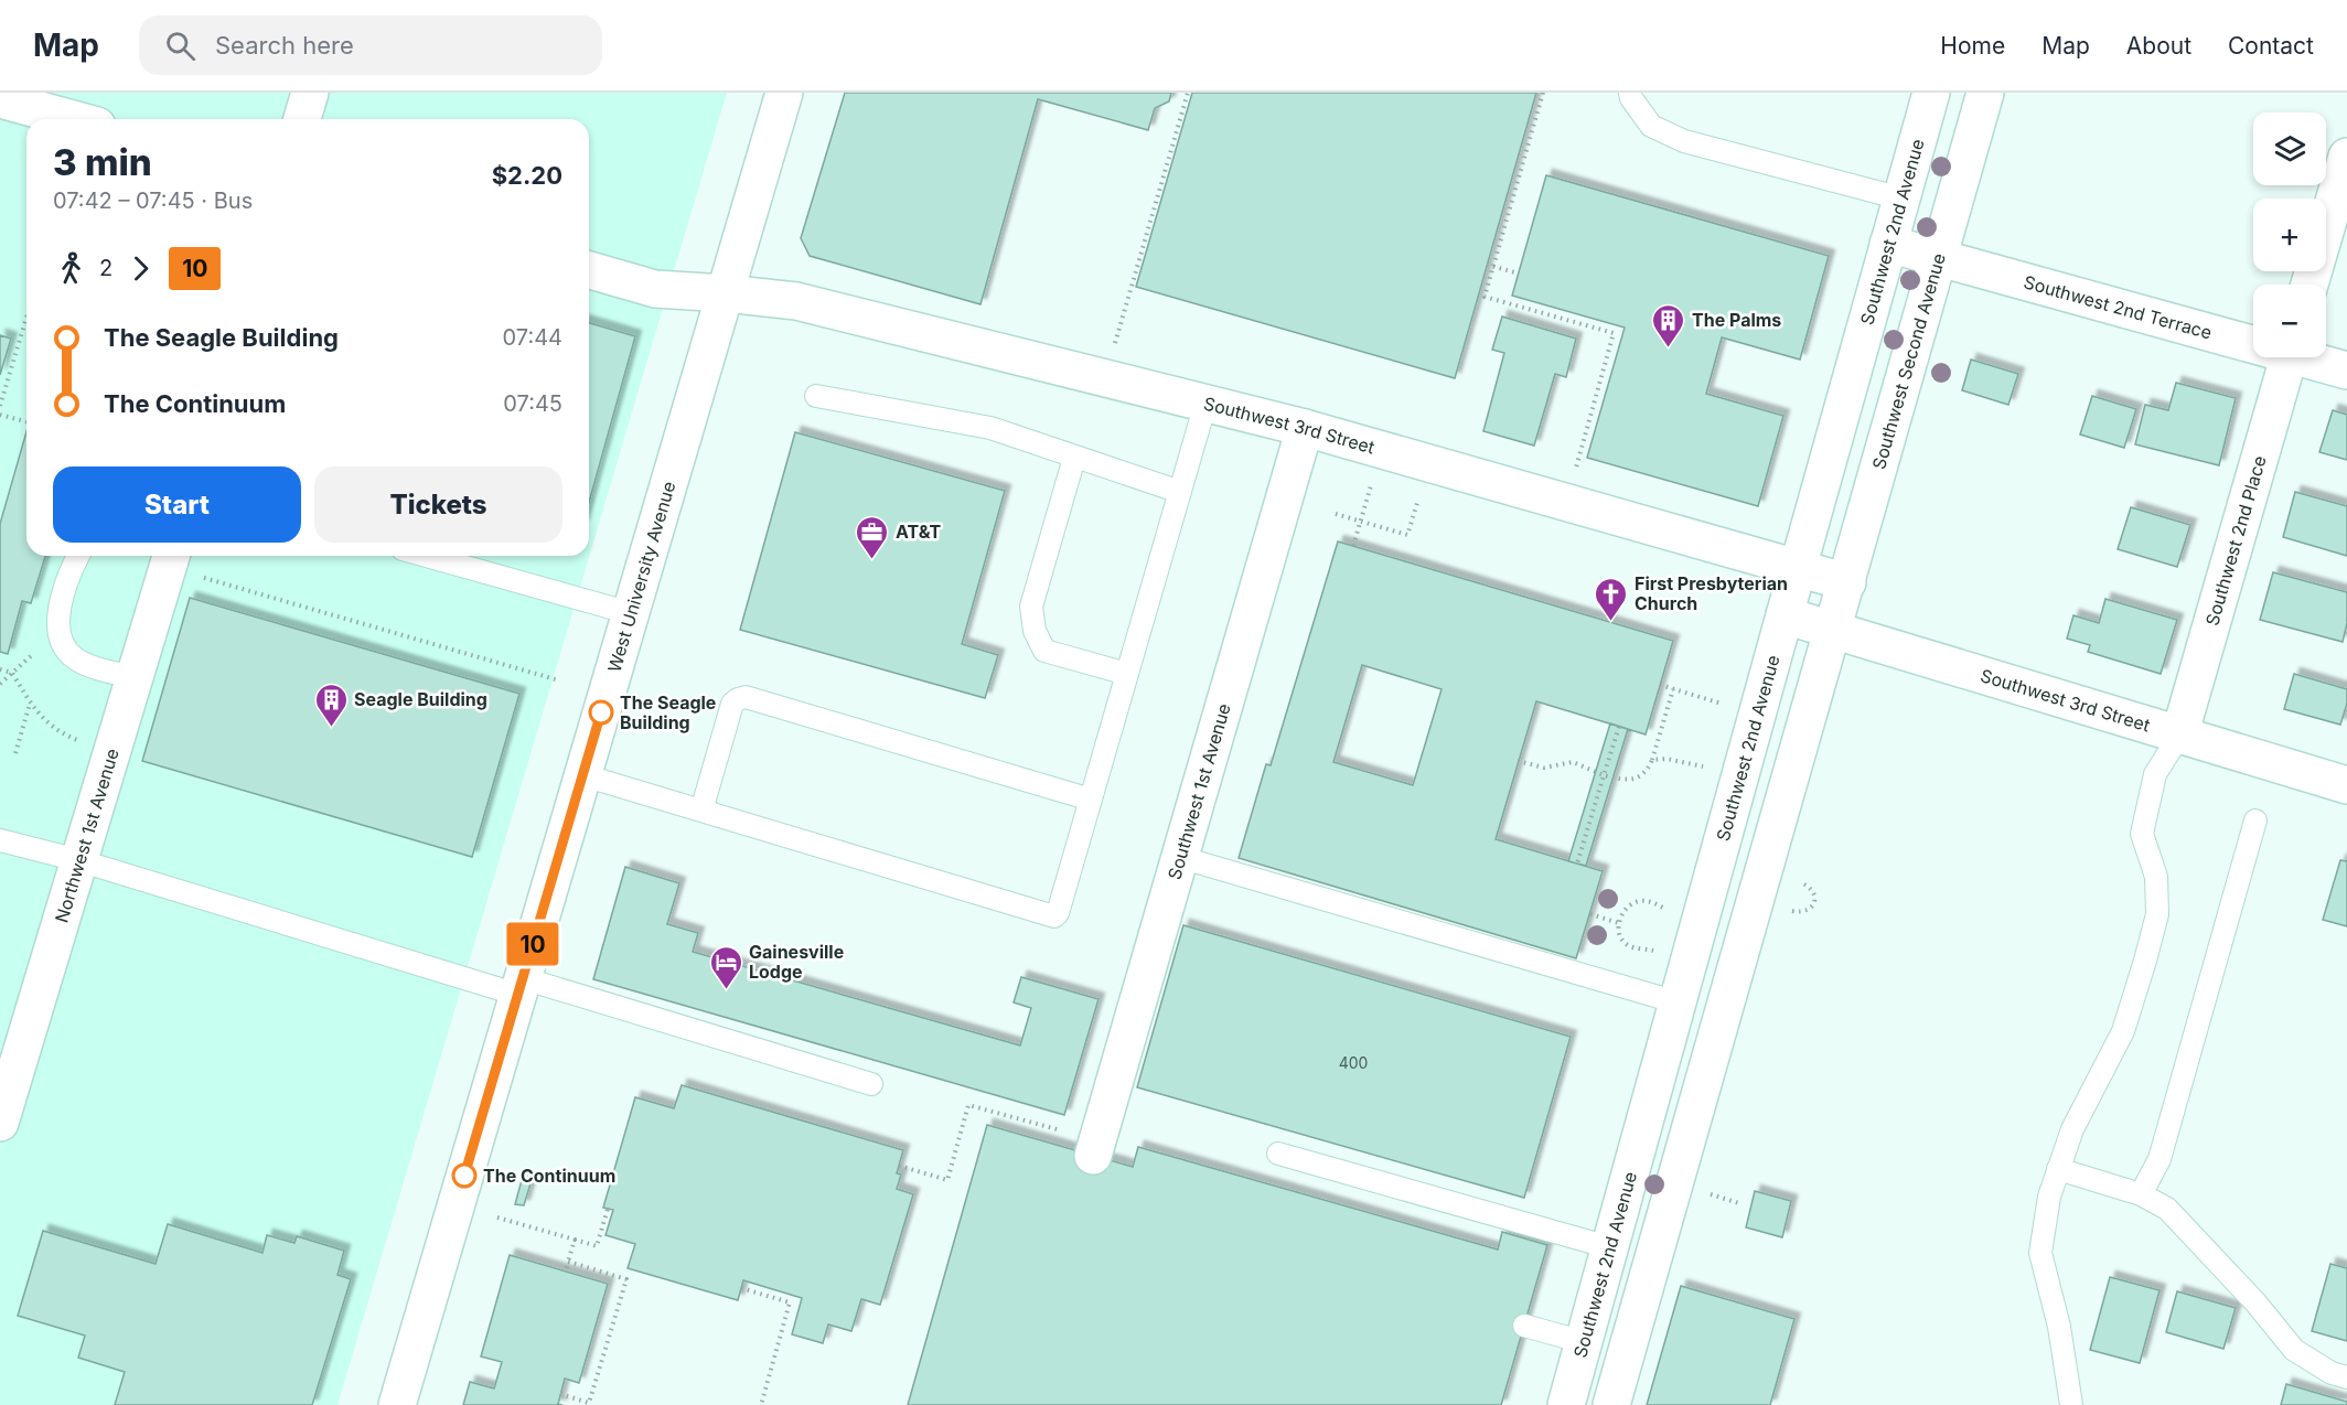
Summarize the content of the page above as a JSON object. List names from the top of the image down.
{
  "streets": {
    "street": [
      "Southwest 2nd Avenue",
      "Southwest 2nd Terrace",
      "Southwest Second Avenue",
      "Southwest 3rd Street",
      "Southwest 2nd Place",
      "West University Avenue",
      "Southwest 1st Avenue",
      "Northwest 1st Avenue"
    ]
  },
  "crossings": [
    ["Southwest 2nd Avenue", "Southwest 2nd Terrace"],
    ["Southwest 2nd Avenue", "Southwest 3rd Street"],
    ["Southwest 2nd Terrace", "Southwest Second Avenue"],
    ["Southwest Second Avenue", "Southwest 3rd Street"],
    ["Southwest 3rd Street", "Southwest 2nd Place"],
    ["Southwest 3rd Street", "West University Avenue"],
    ["Southwest 3rd Street", "Southwest 1st Avenue"]
  ],
  "places": {
    "building": ["The Palms", "Seagle Building"],
    "office": ["AT&T"],
    "church": ["First Presbyterian Church"],
    "other": ["The Seagle Building", "The Continuum"],
    "hotel": ["Gainesville Lodge"]
  },
  "lines": ["bus line 10"],
  "house_numbers": ["400"],
  "page": {
    "header": "Map",
    "search": "Search here",
    "nav": [
      "Home",
      "Map",
      "About",
      "Contact"
    ],
    "on_map": "10",
    "map_buttons": ["+", "−"],
    "heading": ["3 min", "07:42 – 07:45 · Bus", "$2.20"],
    "legs": ["2", "10"],
    "list": [
      {
        "name": "The Seagle Building",
        "value": "07:44"
      },
      {
        "name": "The Continuum",
        "value": "07:45"
      }
    ],
    "buttons": ["Start", "Tickets"]
  }
}
